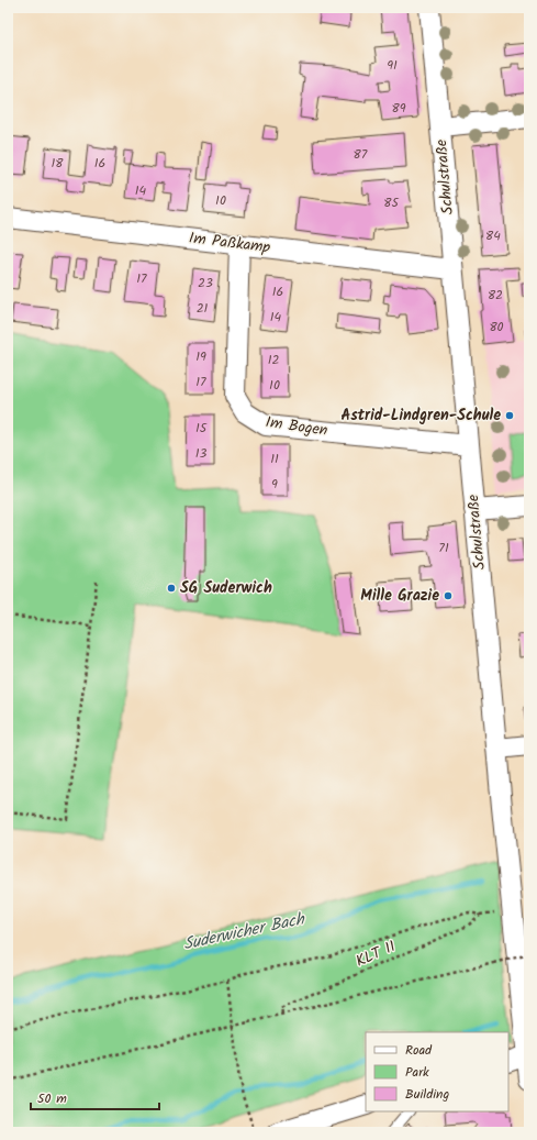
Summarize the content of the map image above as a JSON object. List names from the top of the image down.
{
  "streets": {
    "street": ["Schulstraße", "Im Paßkamp", "Im Bogen"],
    "path": ["KLT II"]
  },
  "crossings": [
    ["Schulstraße", "Im Paßkamp"],
    ["Schulstraße", "Im Bogen"],
    ["Im Paßkamp", "Im Bogen"]
  ],
  "water": ["Suderwicher Bach"],
  "places": ["Astrid-Lindgren-Schule", "SG Suderwich", "Mille Grazie"],
  "house_numbers": [
    "91",
    "89",
    "87",
    "18",
    "16",
    "14",
    "10",
    "85",
    "84",
    "17",
    "23",
    "16",
    "82",
    "21",
    "14",
    "80",
    "19",
    "12",
    "17",
    "10",
    "15",
    "13",
    "11",
    "9",
    "71"
  ],
  "legend": ["Road", "Park", "Building"],
  "scale_bar": "50 m"
}
